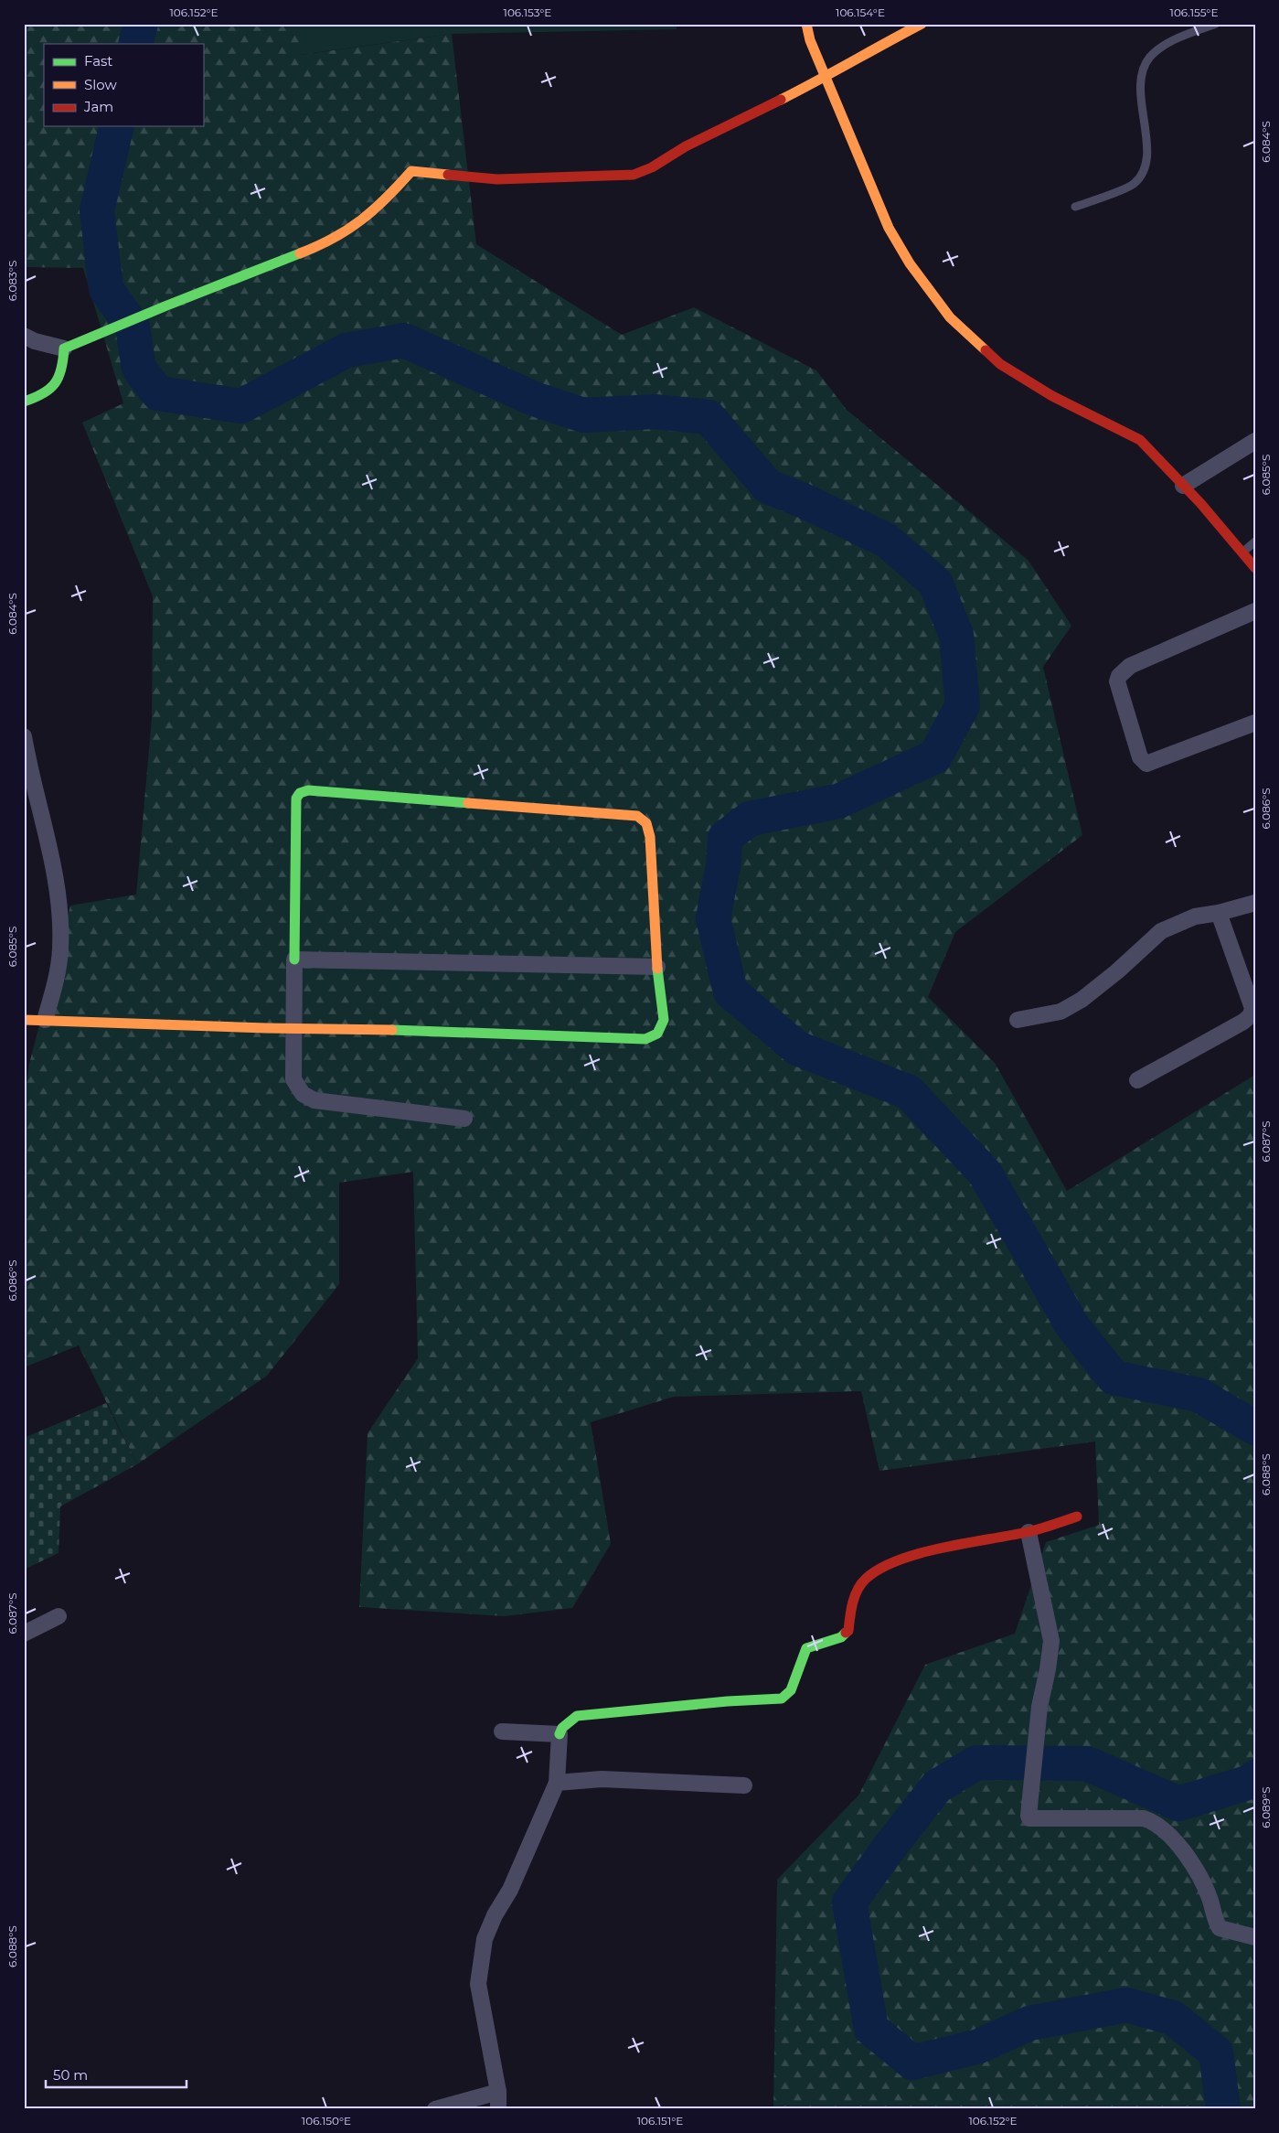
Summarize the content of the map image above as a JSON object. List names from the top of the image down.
{
  "legend": ["Fast", "Slow", "Jam"],
  "scale_bar": "50 m",
  "coordinates": [
    "106.152°E",
    "106.153°E",
    "106.154°E",
    "106.155°E",
    "6.084°S",
    "6.083°S",
    "6.085°S",
    "6.086°S",
    "6.087°S",
    "6.088°S",
    "6.089°S",
    "106.150°E",
    "106.151°E"
  ]
}
